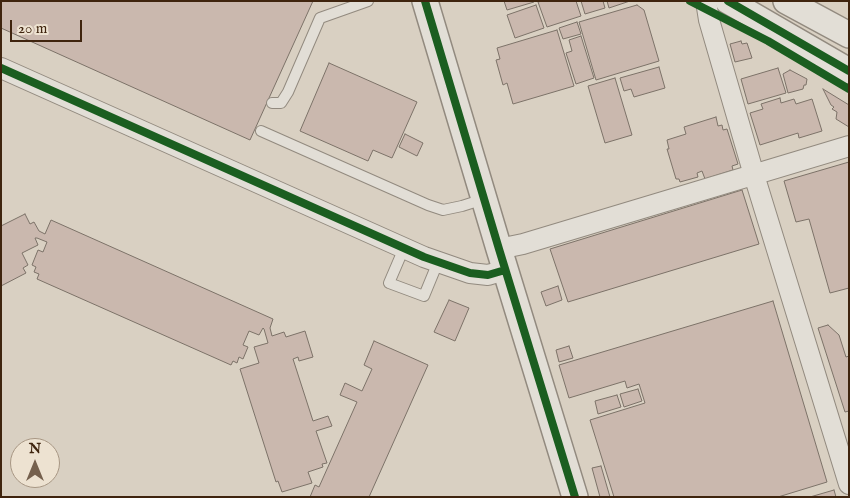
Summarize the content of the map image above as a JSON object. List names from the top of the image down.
{
  "scale_bar": "20 m",
  "north": "top"
}
